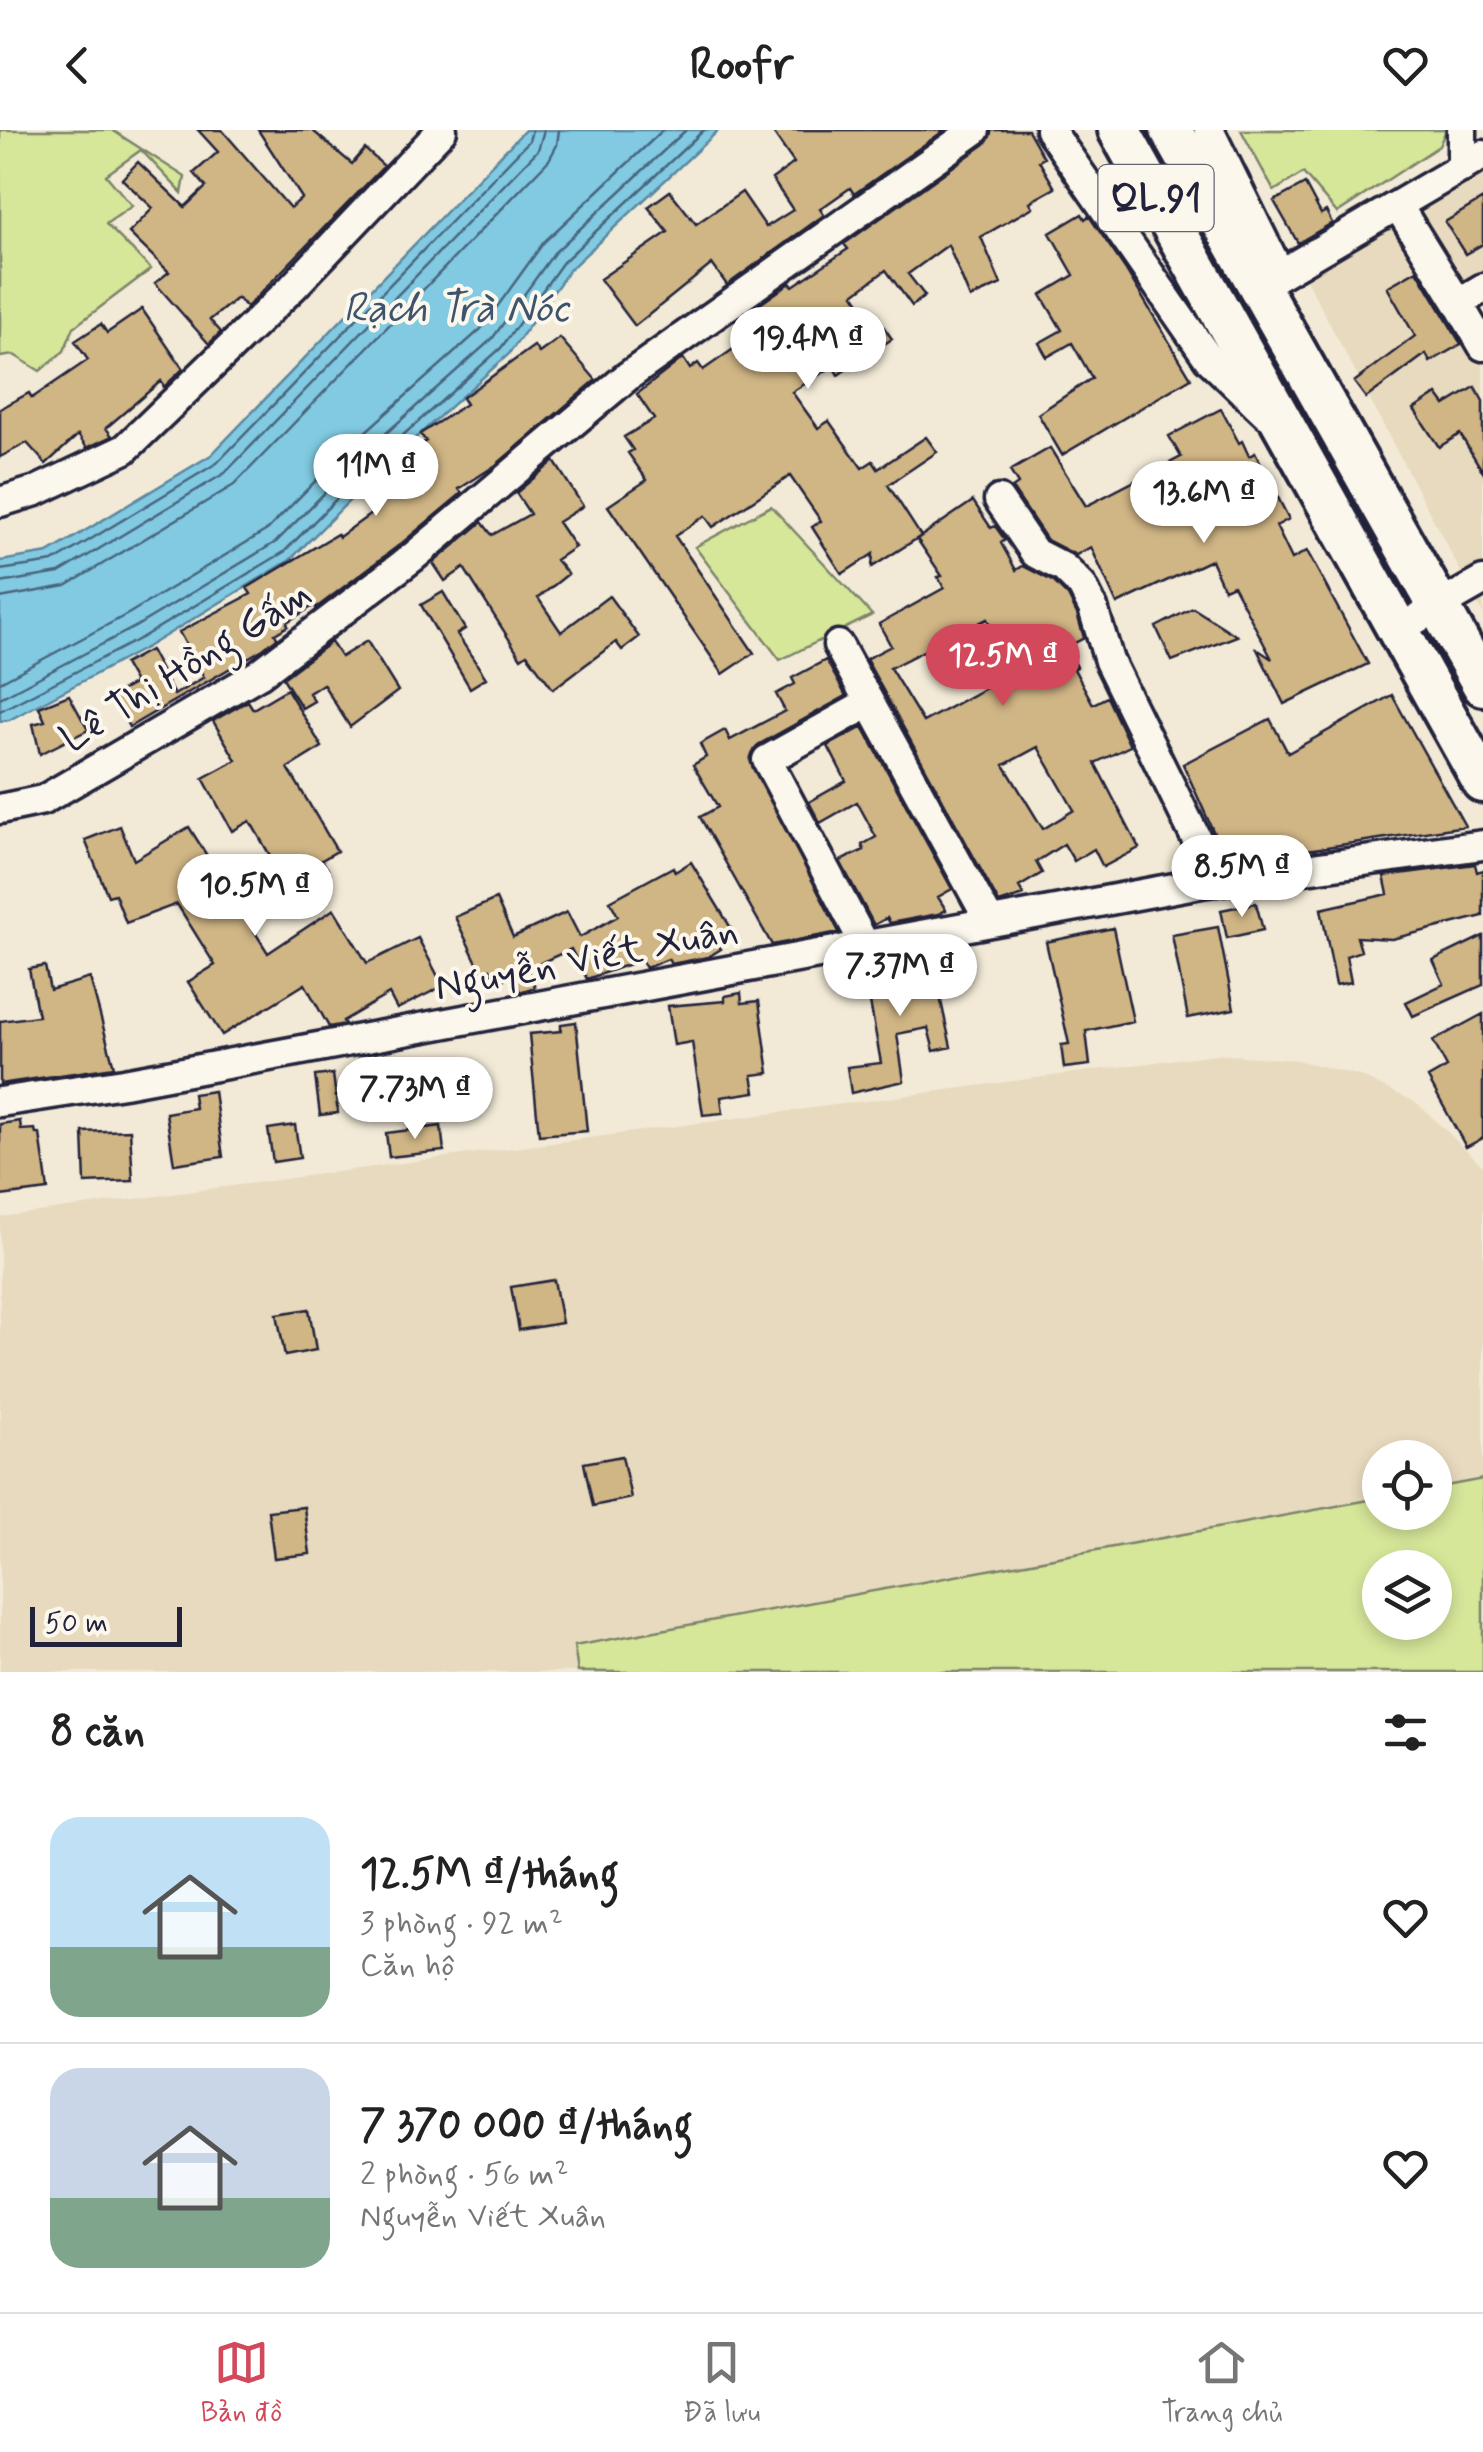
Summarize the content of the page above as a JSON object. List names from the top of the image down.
{
  "streets": {
    "highway": ["QL.91"],
    "street": ["Lê Thị Hồng Gấm", "Nguyễn Viết Xuân"]
  },
  "water": ["Rạch Trà Nóc"],
  "scale_bar": "50 m",
  "page": {
    "header": "Roofr",
    "price": [
      "19.4M ₫",
      "11M ₫",
      "13.6M ₫",
      "12.5M ₫",
      "8.5M ₫",
      "10.5M ₫",
      "7.37M ₫",
      "7.73M ₫"
    ],
    "scale": "50 m",
    "heading": "8 căn",
    "list": [
      {
        "name": "12.5M ₫/tháng",
        "note": "3 phòng · 92 m² · Căn hộ"
      },
      {
        "name": "7 370 000 ₫/tháng",
        "note": "2 phòng · 56 m² · Nguyễn Viết Xuân"
      }
    ],
    "tabs": ["Bản đồ", "Đã lưu", "Trang chủ"]
  }
}
